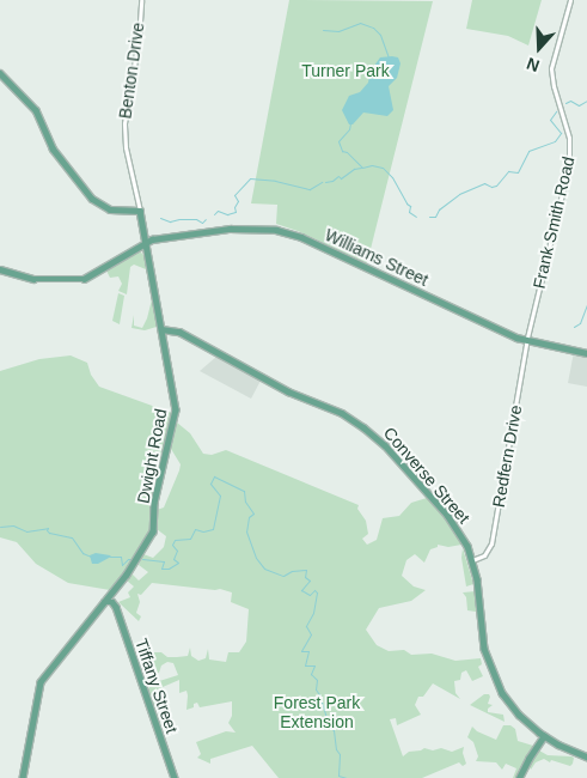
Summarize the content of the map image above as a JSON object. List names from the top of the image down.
{
  "streets": {
    "main road": [
      "Williams Street",
      "Dwight Road",
      "Converse Street",
      "Tiffany Street"
    ],
    "street": ["Benton Drive", "Frank Smith Road", "Redfern Drive"]
  },
  "crossings": [
    ["Benton Drive", "Dwight Road"],
    ["Frank Smith Road", "Williams Street"],
    ["Frank Smith Road", "Redfern Drive"],
    ["Williams Street", "Dwight Road"],
    ["Williams Street", "Redfern Drive"],
    ["Dwight Road", "Converse Street"],
    ["Dwight Road", "Tiffany Street"],
    ["Redfern Drive", "Converse Street"]
  ],
  "parks": ["Turner Park", "Forest Park Extension"],
  "north": "bottom"
}
